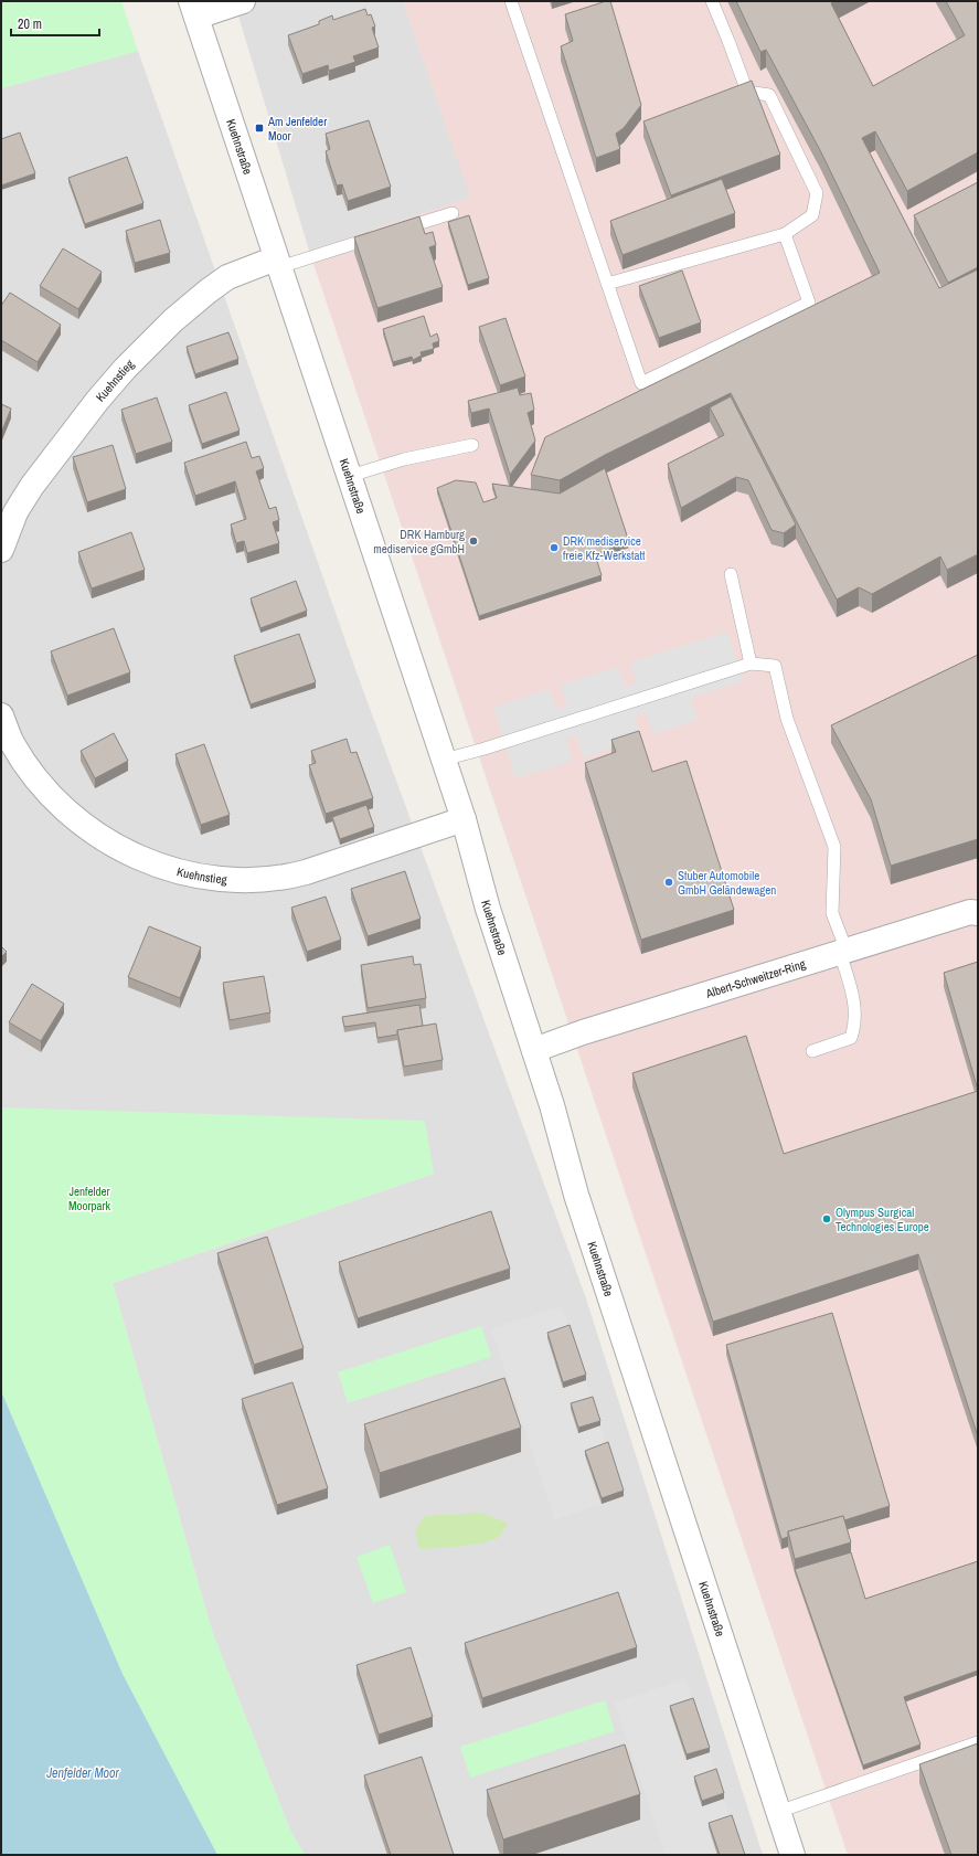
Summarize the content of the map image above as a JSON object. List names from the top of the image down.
{
  "streets": {
    "street": ["Kuehnstraße", "Kuehnstieg", "Albert-Schweitzer-Ring"]
  },
  "crossings": [
    ["Kuehnstraße", "Kuehnstieg"],
    ["Kuehnstraße", "Albert-Schweitzer-Ring"]
  ],
  "water": ["Jenfelder Moor"],
  "parks": ["Jenfelder Moorpark"],
  "places": {
    "transit": ["Am Jenfelder Moor"],
    "other": [
      "DRK Hamburg mediservice gGmbH",
      "DRK mediservice freie Kfz-Werkstatt",
      "Stuber Automobile GmbH Geländewagen",
      "Olympus Surgical Technologies Europe"
    ]
  },
  "scale_bar": "20 m"
}
